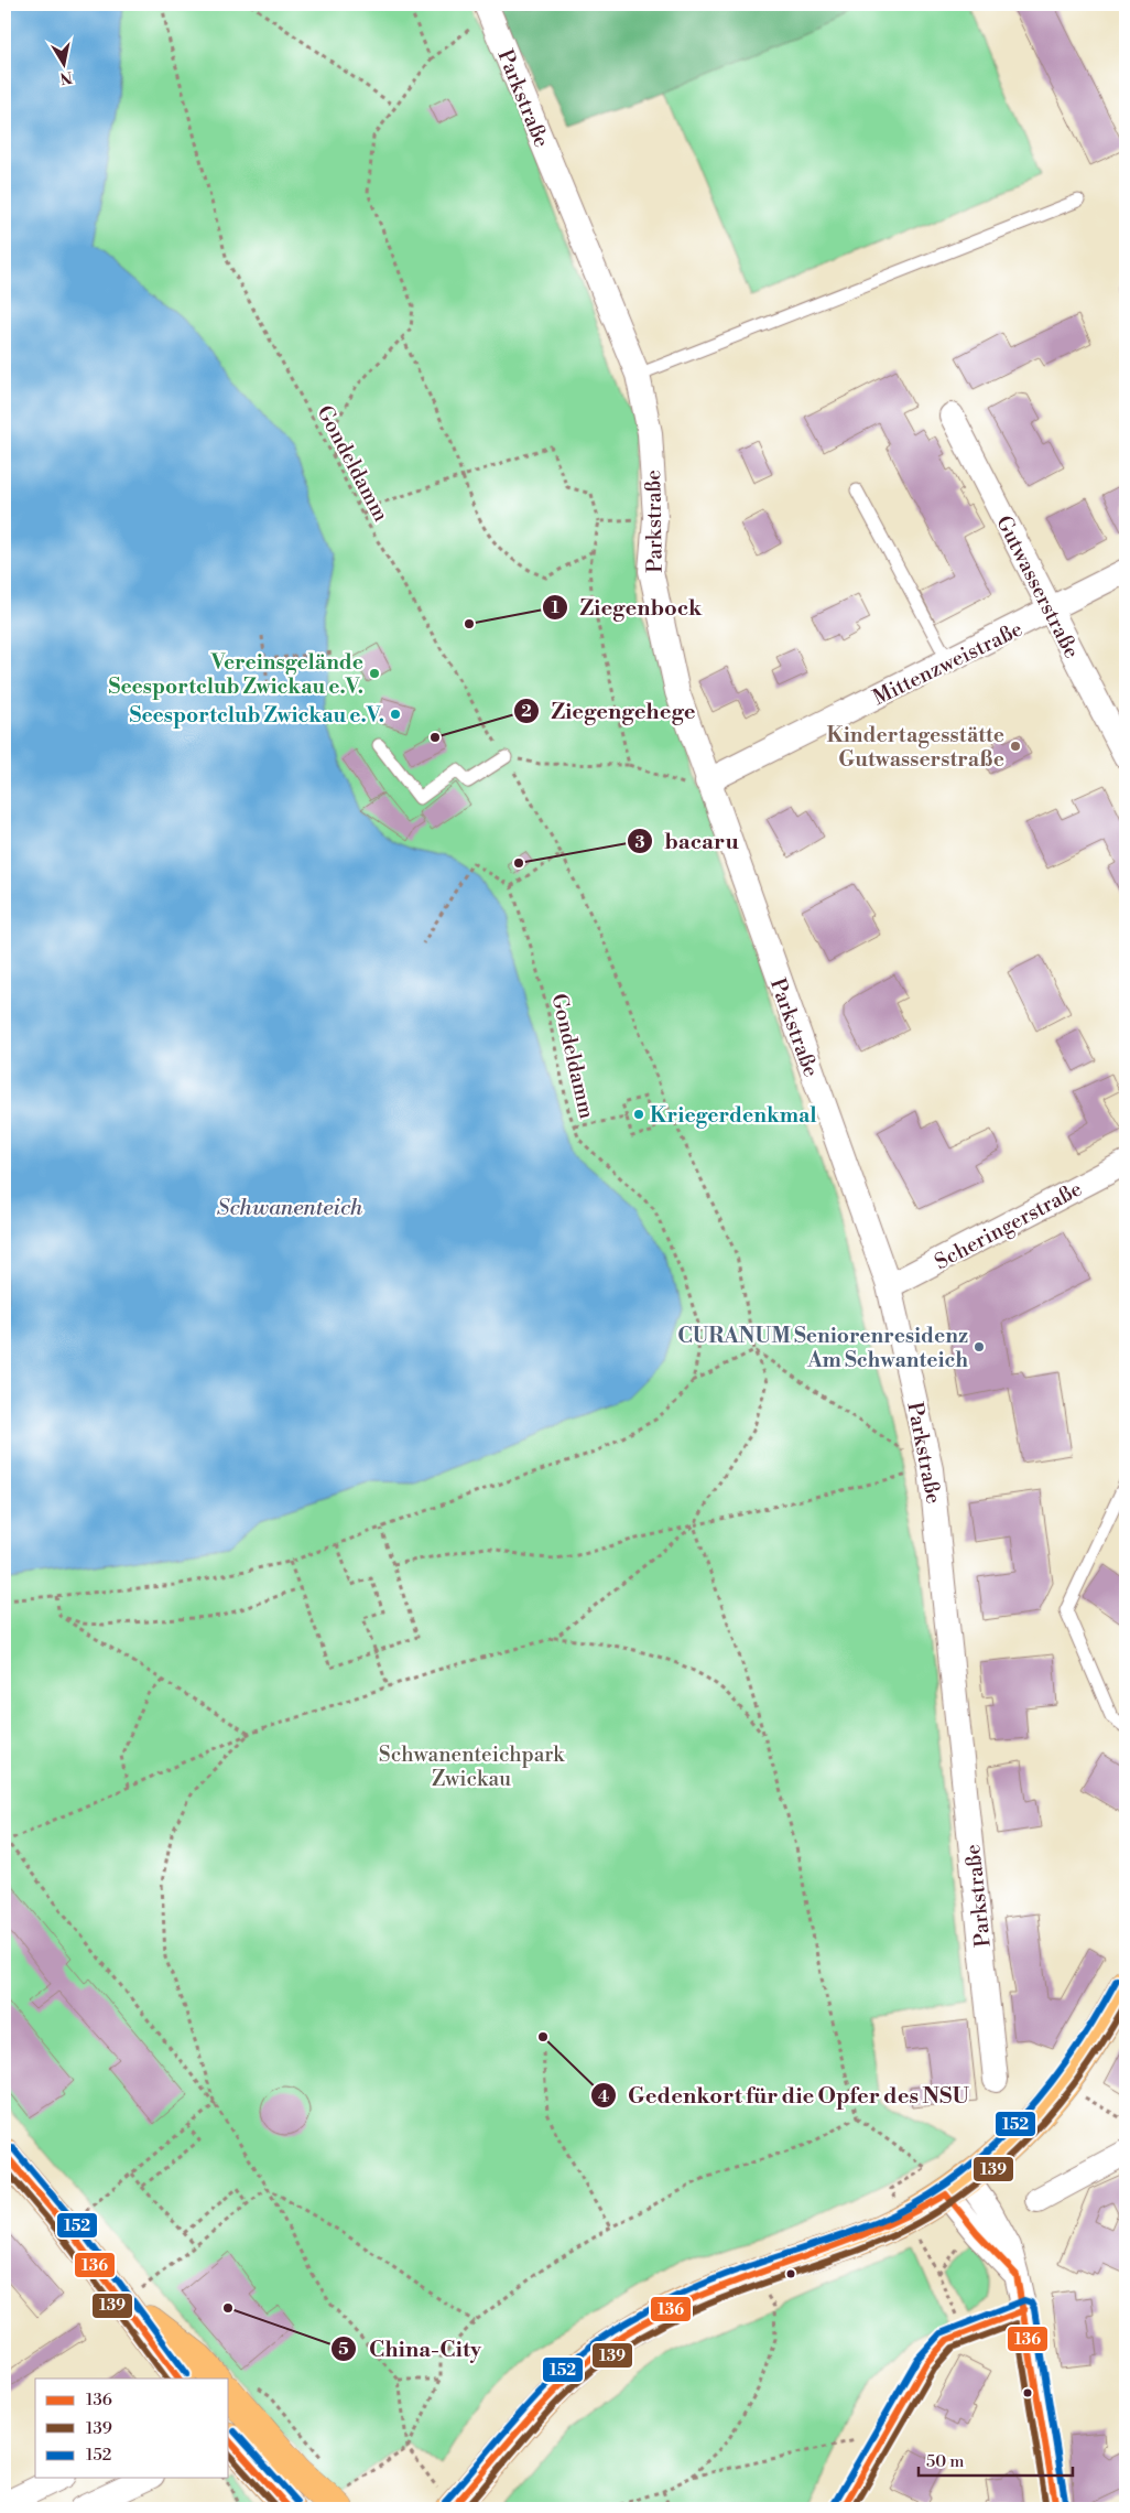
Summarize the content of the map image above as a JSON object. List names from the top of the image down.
{
  "streets": {
    "street": [
      "Parkstraße",
      "Gutwasserstraße",
      "Mittenzweistraße",
      "Scheringerstraße"
    ],
    "path": ["Gondeldamm"]
  },
  "crossings": [
    ["Parkstraße", "Mittenzweistraße"],
    ["Parkstraße", "Scheringerstraße"],
    ["Gutwasserstraße", "Mittenzweistraße"]
  ],
  "water": ["Schwanenteich"],
  "parks": ["Schwanenteichpark Zwickau"],
  "places": [
    "Ziegenbock",
    "Vereinsgelände Seesportclub Zwickau e.V.",
    "Seesportclub Zwickau e.V.",
    "Ziegengehege",
    "Kindertagesstätte Gutwasserstraße",
    "bacaru",
    "Kriegerdenkmal",
    "CURANUM Seniorenresidenz Am Schwanteich",
    "Gedenkort für die Opfer des NSU",
    "China-City"
  ],
  "lines": ["transit line 152", "transit line 139", "transit line 136"],
  "legend": ["136", "139", "152"],
  "scale_bar": "50 m",
  "north": "bottom"
}
